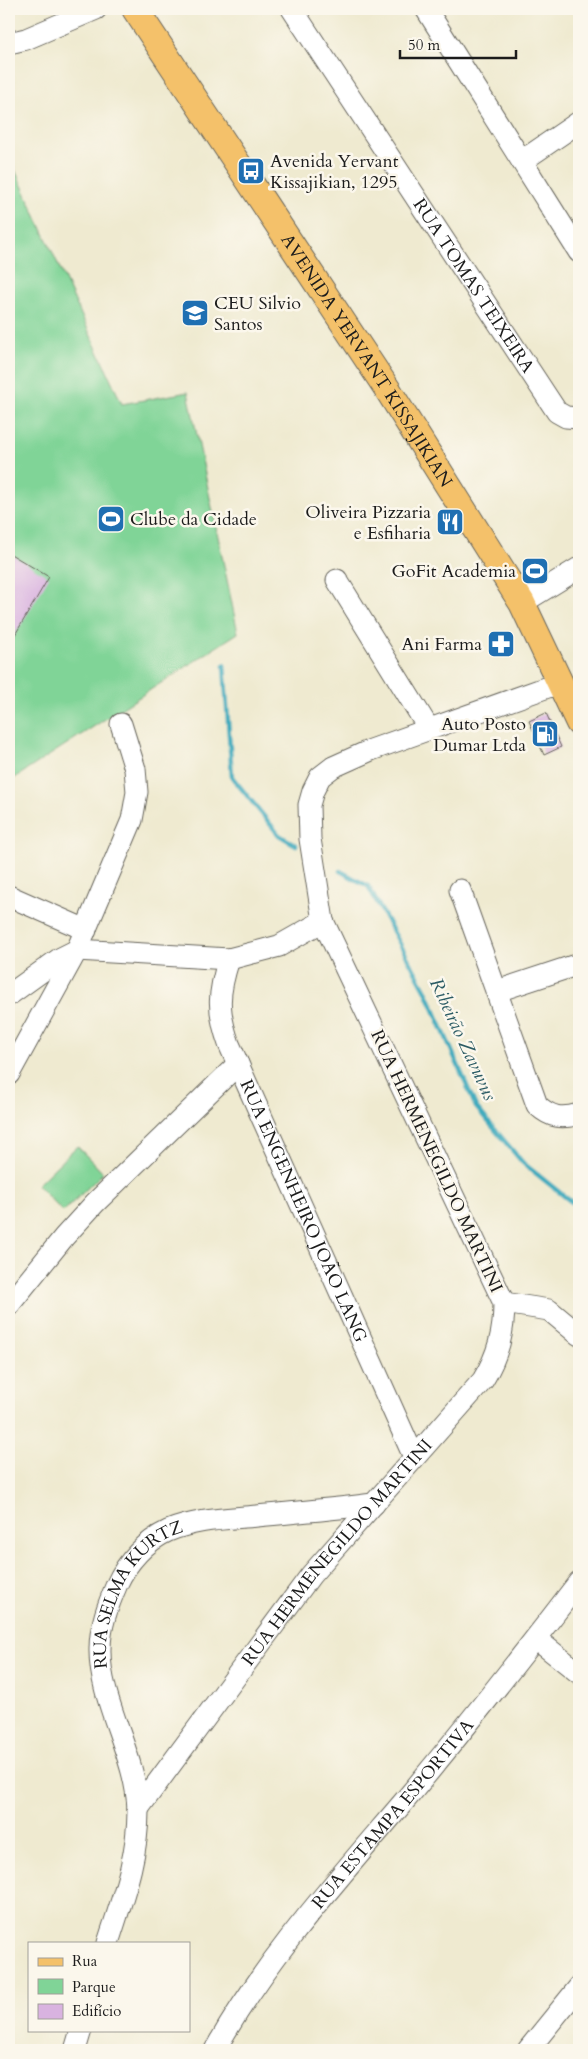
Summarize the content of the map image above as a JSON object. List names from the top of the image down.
{
  "streets": {
    "main road": ["AVENIDA YERVANT KISSAJIKIAN"],
    "street": [
      "RUA TOMAS TEIXEIRA",
      "RUA HERMENEGILDO MARTINI",
      "RUA ENGENHEIRO JOÃO LANG",
      "RUA SELMA KURTZ",
      "RUA ESTAMPA ESPORTIVA"
    ]
  },
  "crossings": [
    ["AVENIDA YERVANT KISSAJIKIAN", "RUA HERMENEGILDO MARTINI"],
    ["RUA HERMENEGILDO MARTINI", "RUA ENGENHEIRO JOÃO LANG"],
    ["RUA HERMENEGILDO MARTINI", "RUA SELMA KURTZ"]
  ],
  "water": ["Ribeirão Zavuvus"],
  "places": {
    "bus stop": ["Avenida Yervant Kissajikian, 1295"],
    "school or university": ["CEU Silvio Santos"],
    "sports": ["Clube da Cidade", "GoFit Academia"],
    "restaurant": ["Oliveira Pizzaria e Esfiharia"],
    "pharmacy": ["Ani Farma"],
    "fuel station": ["Auto Posto Dumar Ltda"]
  },
  "legend": ["Rua", "Parque", "Edifício"],
  "scale_bar": "50 m"
}
